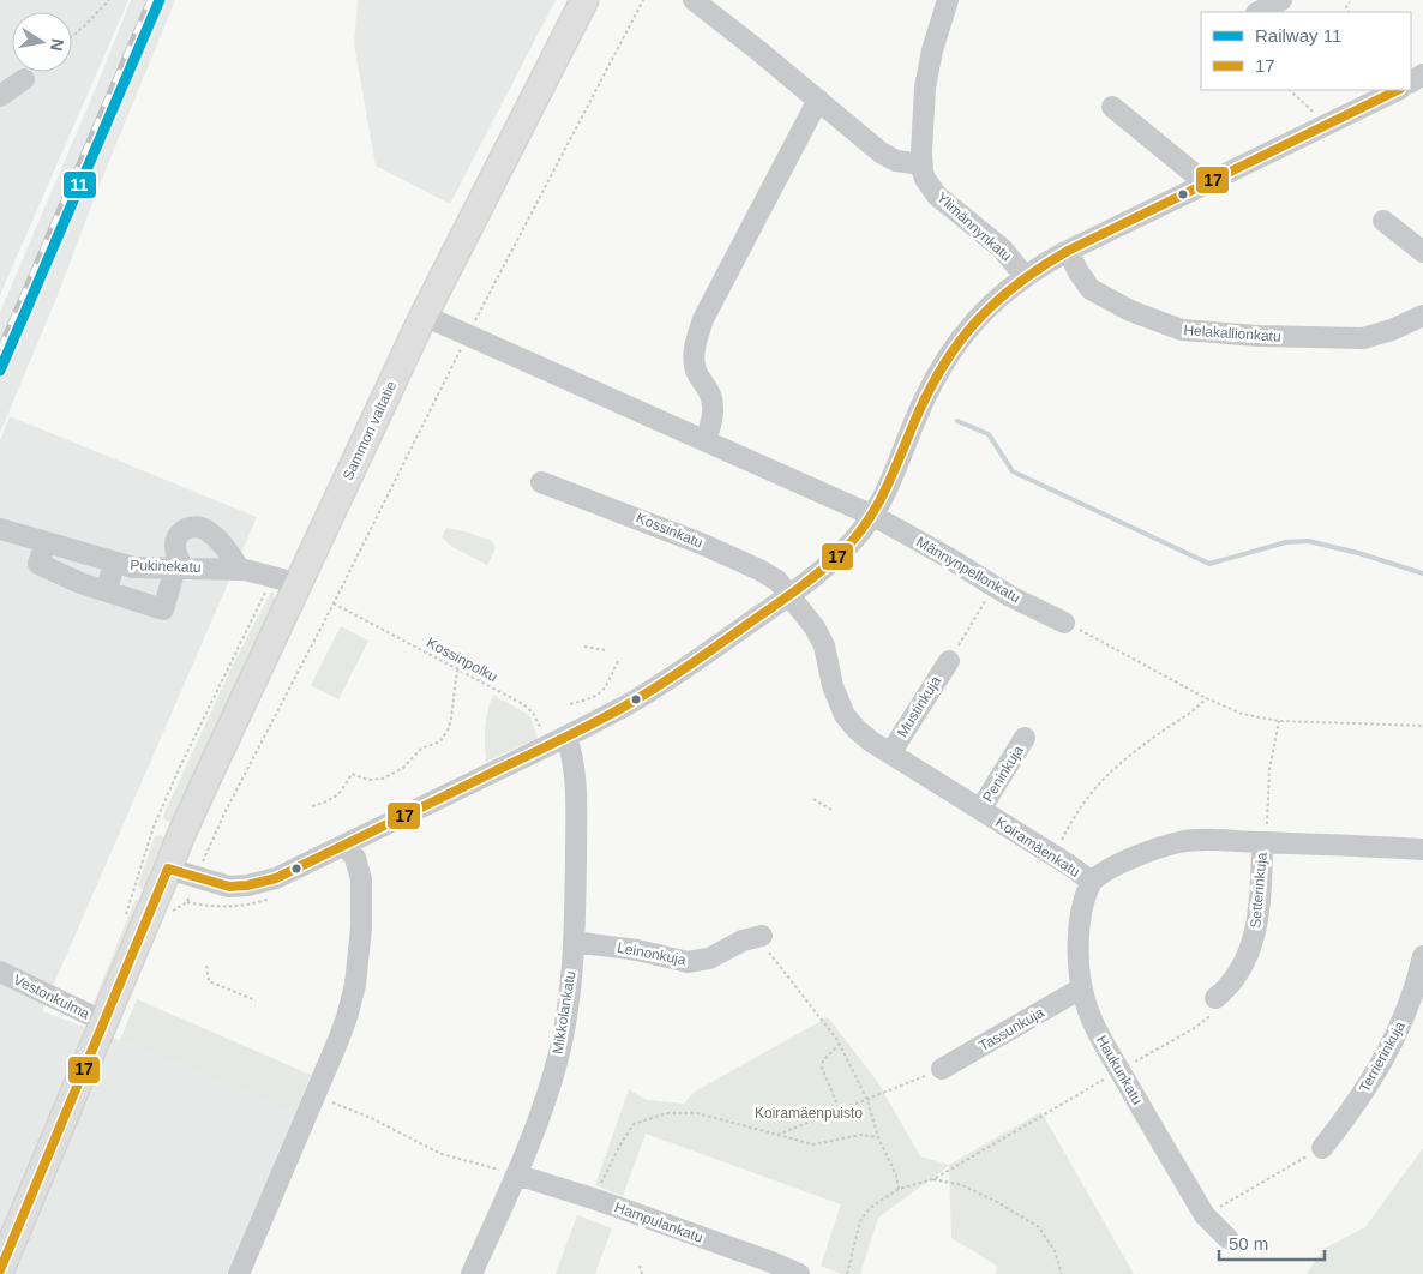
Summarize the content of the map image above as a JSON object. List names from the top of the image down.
{
  "streets": {
    "main road": ["Sammon valtatie"],
    "street": [
      "Ylimännynkatu",
      "Helakallionkatu",
      "Kossinkatu",
      "Pukinekatu",
      "Männynpellonkatu",
      "Mustinkuja",
      "Peninkuja",
      "Koiramäenkatu",
      "Setterinkuja",
      "Leinonkuja",
      "Vestonkulma",
      "Mikkolankatu",
      "Tassunkuja",
      "Terrierinkuja",
      "Haukunkatu",
      "Hampulankatu"
    ],
    "path": ["Kossinpolku"]
  },
  "crossings": [
    ["Sammon valtatie", "Pukinekatu"],
    ["Sammon valtatie", "Männynpellonkatu"],
    ["Sammon valtatie", "Vestonkulma"],
    ["Kossinkatu", "Koiramäenkatu"],
    ["Kossinpolku", "Mikkolankatu"],
    ["Mustinkuja", "Koiramäenkatu"],
    ["Peninkuja", "Koiramäenkatu"],
    ["Koiramäenkatu", "Setterinkuja"],
    ["Koiramäenkatu", "Haukunkatu"],
    ["Leinonkuja", "Mikkolankatu"],
    ["Mikkolankatu", "Hampulankatu"],
    ["Tassunkuja", "Haukunkatu"]
  ],
  "parks": ["Koiramäenpuisto"],
  "lines": ["rail line 11", "transit line 17"],
  "legend": ["Railway 11", "17"],
  "scale_bar": "50 m",
  "north": "right"
}
